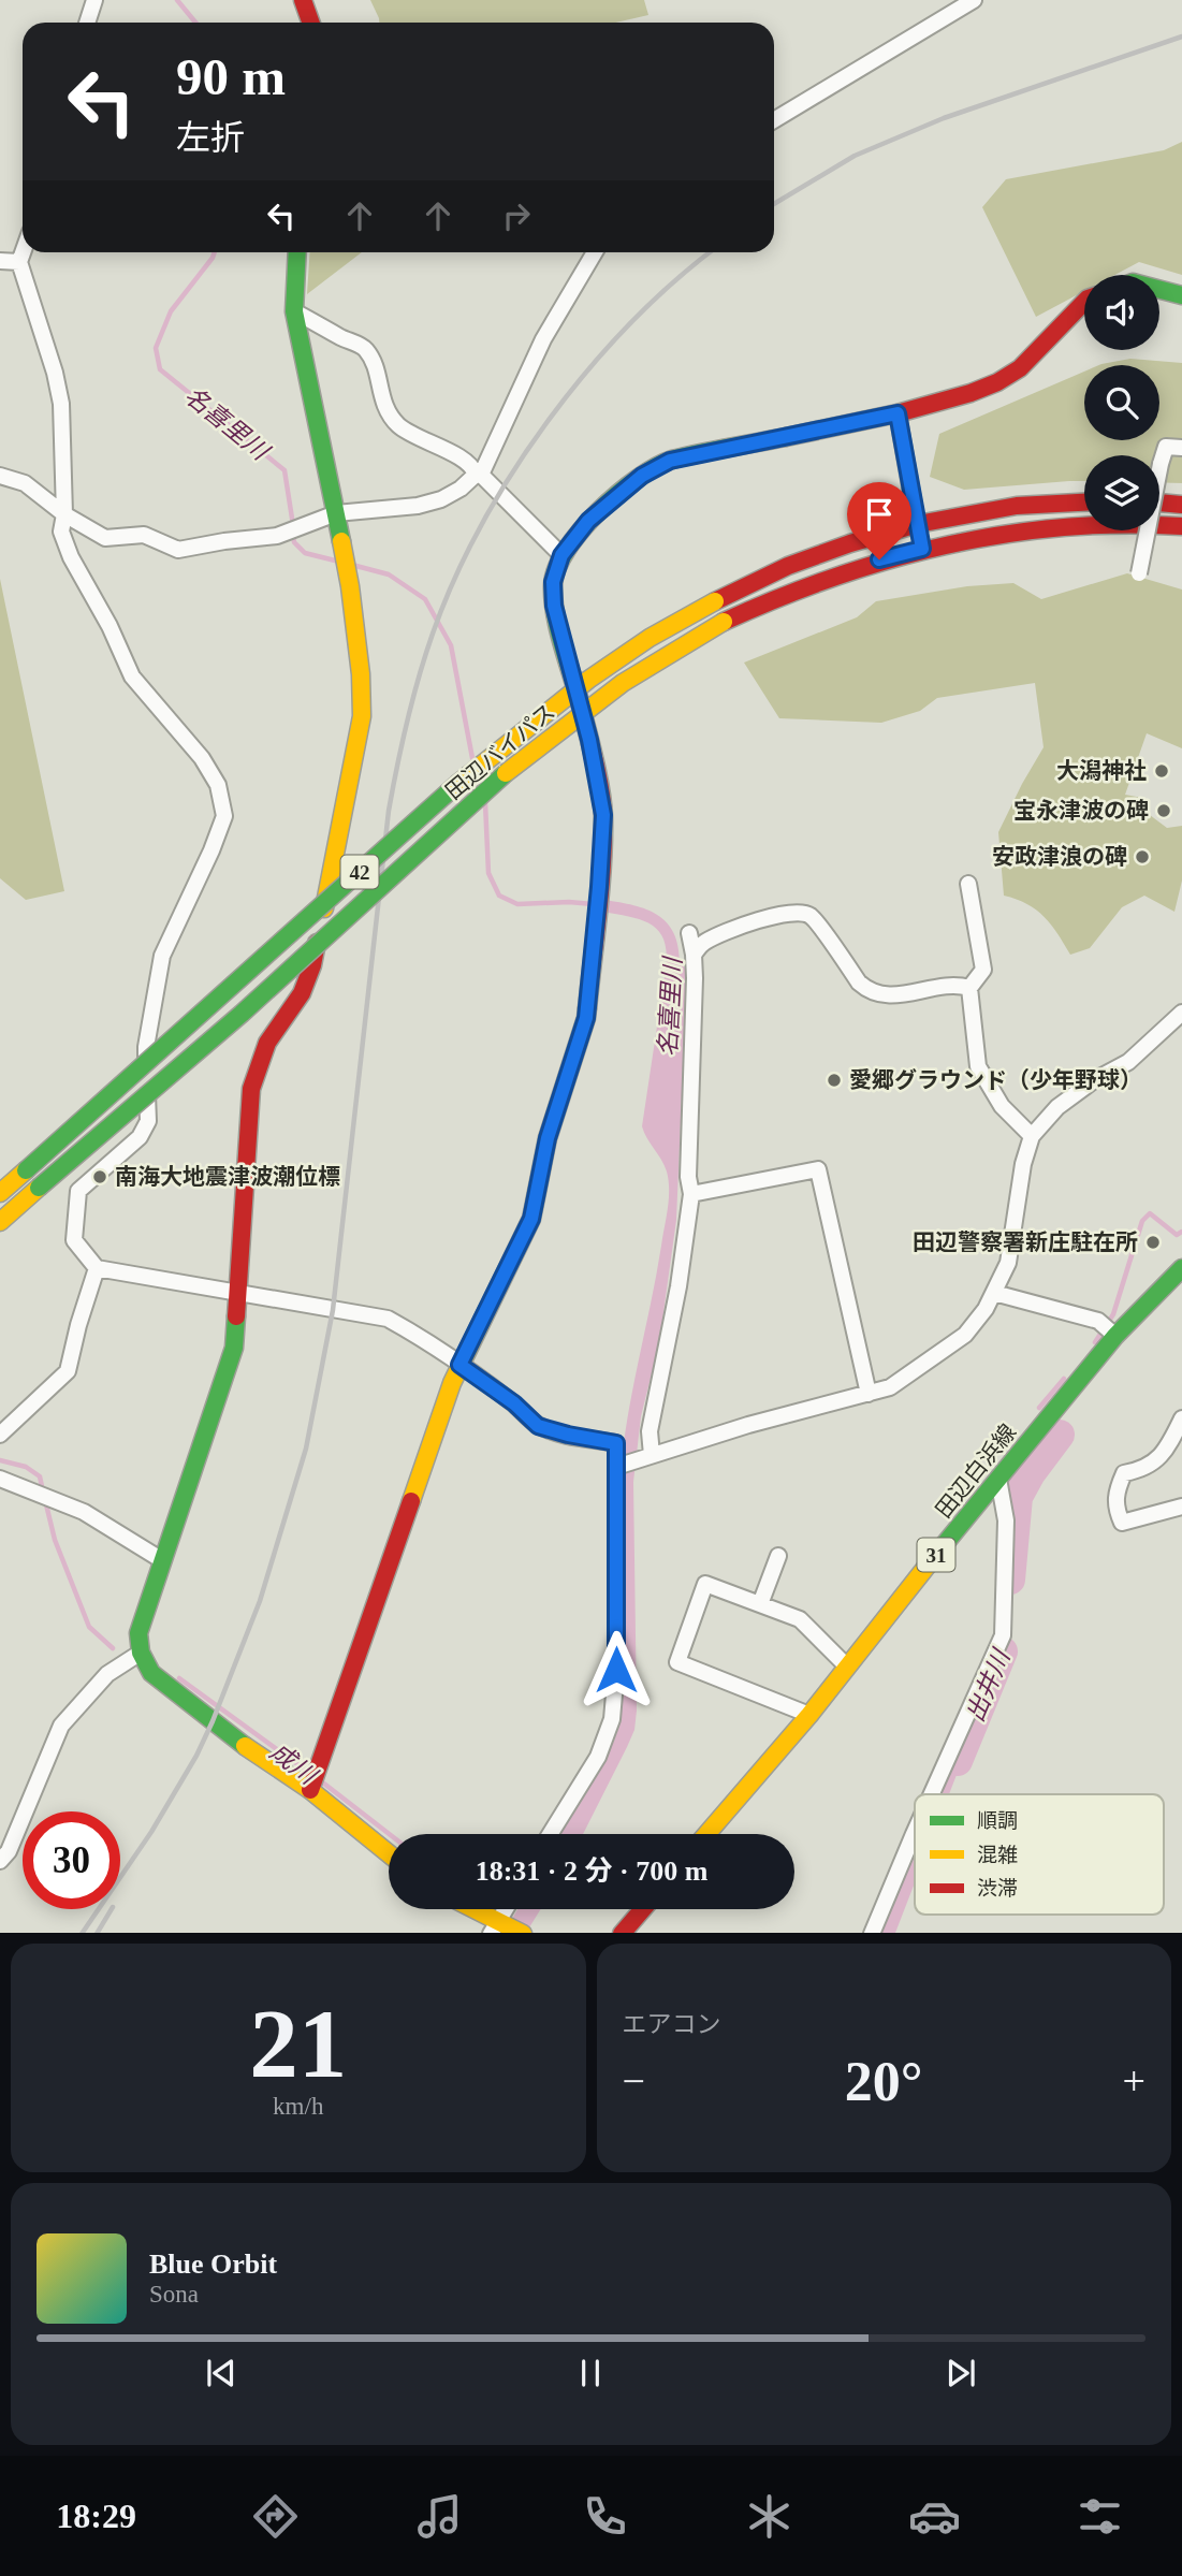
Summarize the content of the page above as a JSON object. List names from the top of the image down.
{
  "streets": {
    "main road": [
      "田辺バイパス",
      "42",
      "田辺白浜線",
      "31"
    ]
  },
  "water": ["名喜里川", "出井川", "成川"],
  "places": [
    "大潟神社",
    "宝永津波の碑",
    "安政津浪の碑",
    "愛郷グラウンド（少年野球）",
    "南海大地震津波潮位標",
    "田辺警察署新庄駐在所"
  ],
  "legend": ["順調", "混雑", "渋滞"],
  "page": {
    "turn": ["90 m", "左折"],
    "limit": "30",
    "trip": "18:31 · 2 分 · 700 m",
    "tile": [
      ["21", "km/h"],
      "エアコン"
    ],
    "heat": ["−", "20°", "+"],
    "song": ["Blue Orbit", "Sona"],
    "tabs": "18:29"
  }
}
